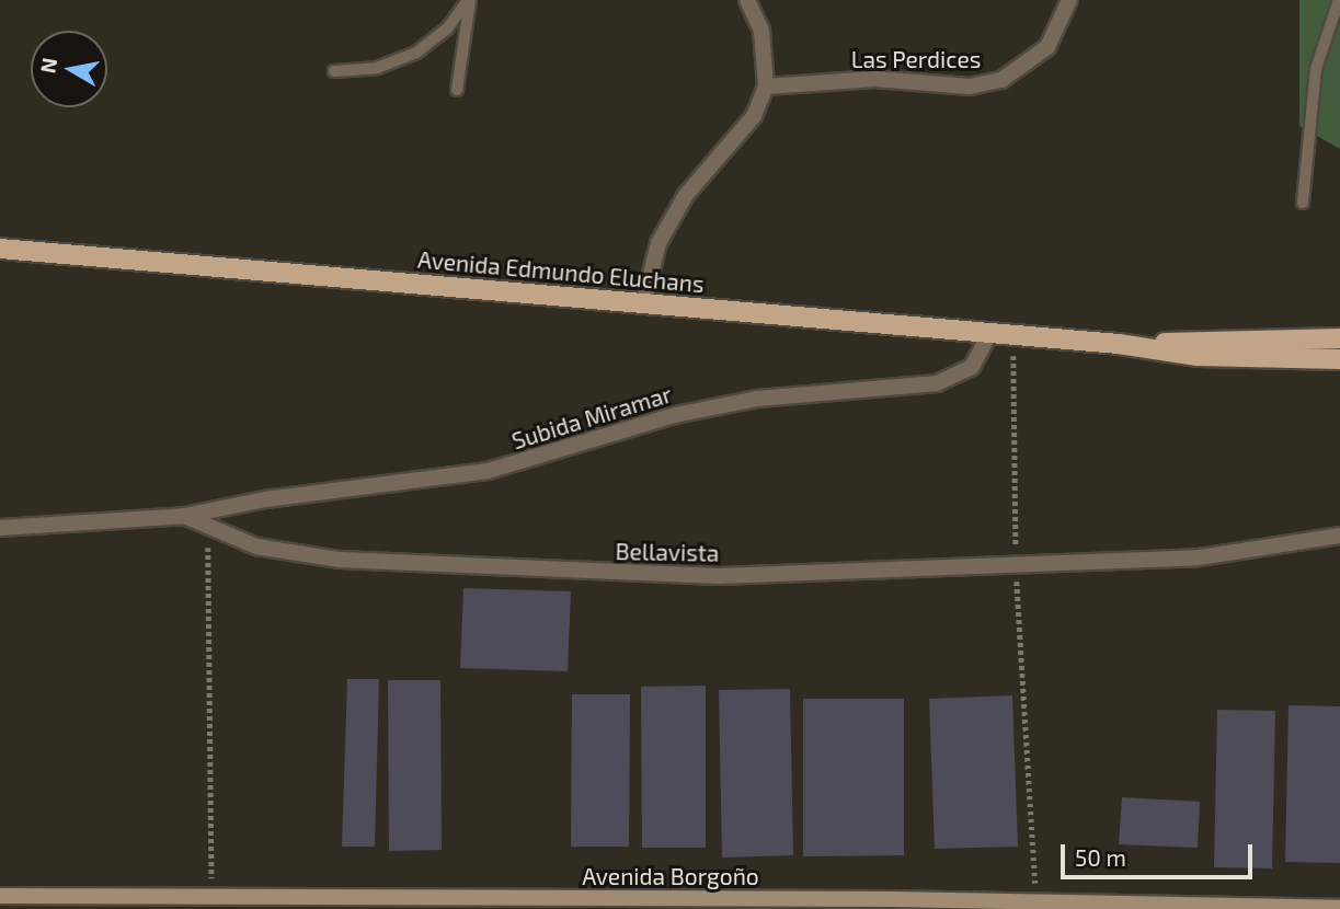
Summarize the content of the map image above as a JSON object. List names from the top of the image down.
{
  "streets": {
    "main road": ["Avenida Edmundo Eluchans", "Avenida Borgoño"],
    "street": ["Las Perdices", "Subida Miramar", "Bellavista"]
  },
  "crossings": [
    ["Avenida Edmundo Eluchans", "Subida Miramar"],
    ["Subida Miramar", "Bellavista"]
  ],
  "scale_bar": "50 m",
  "north": "left"
}
